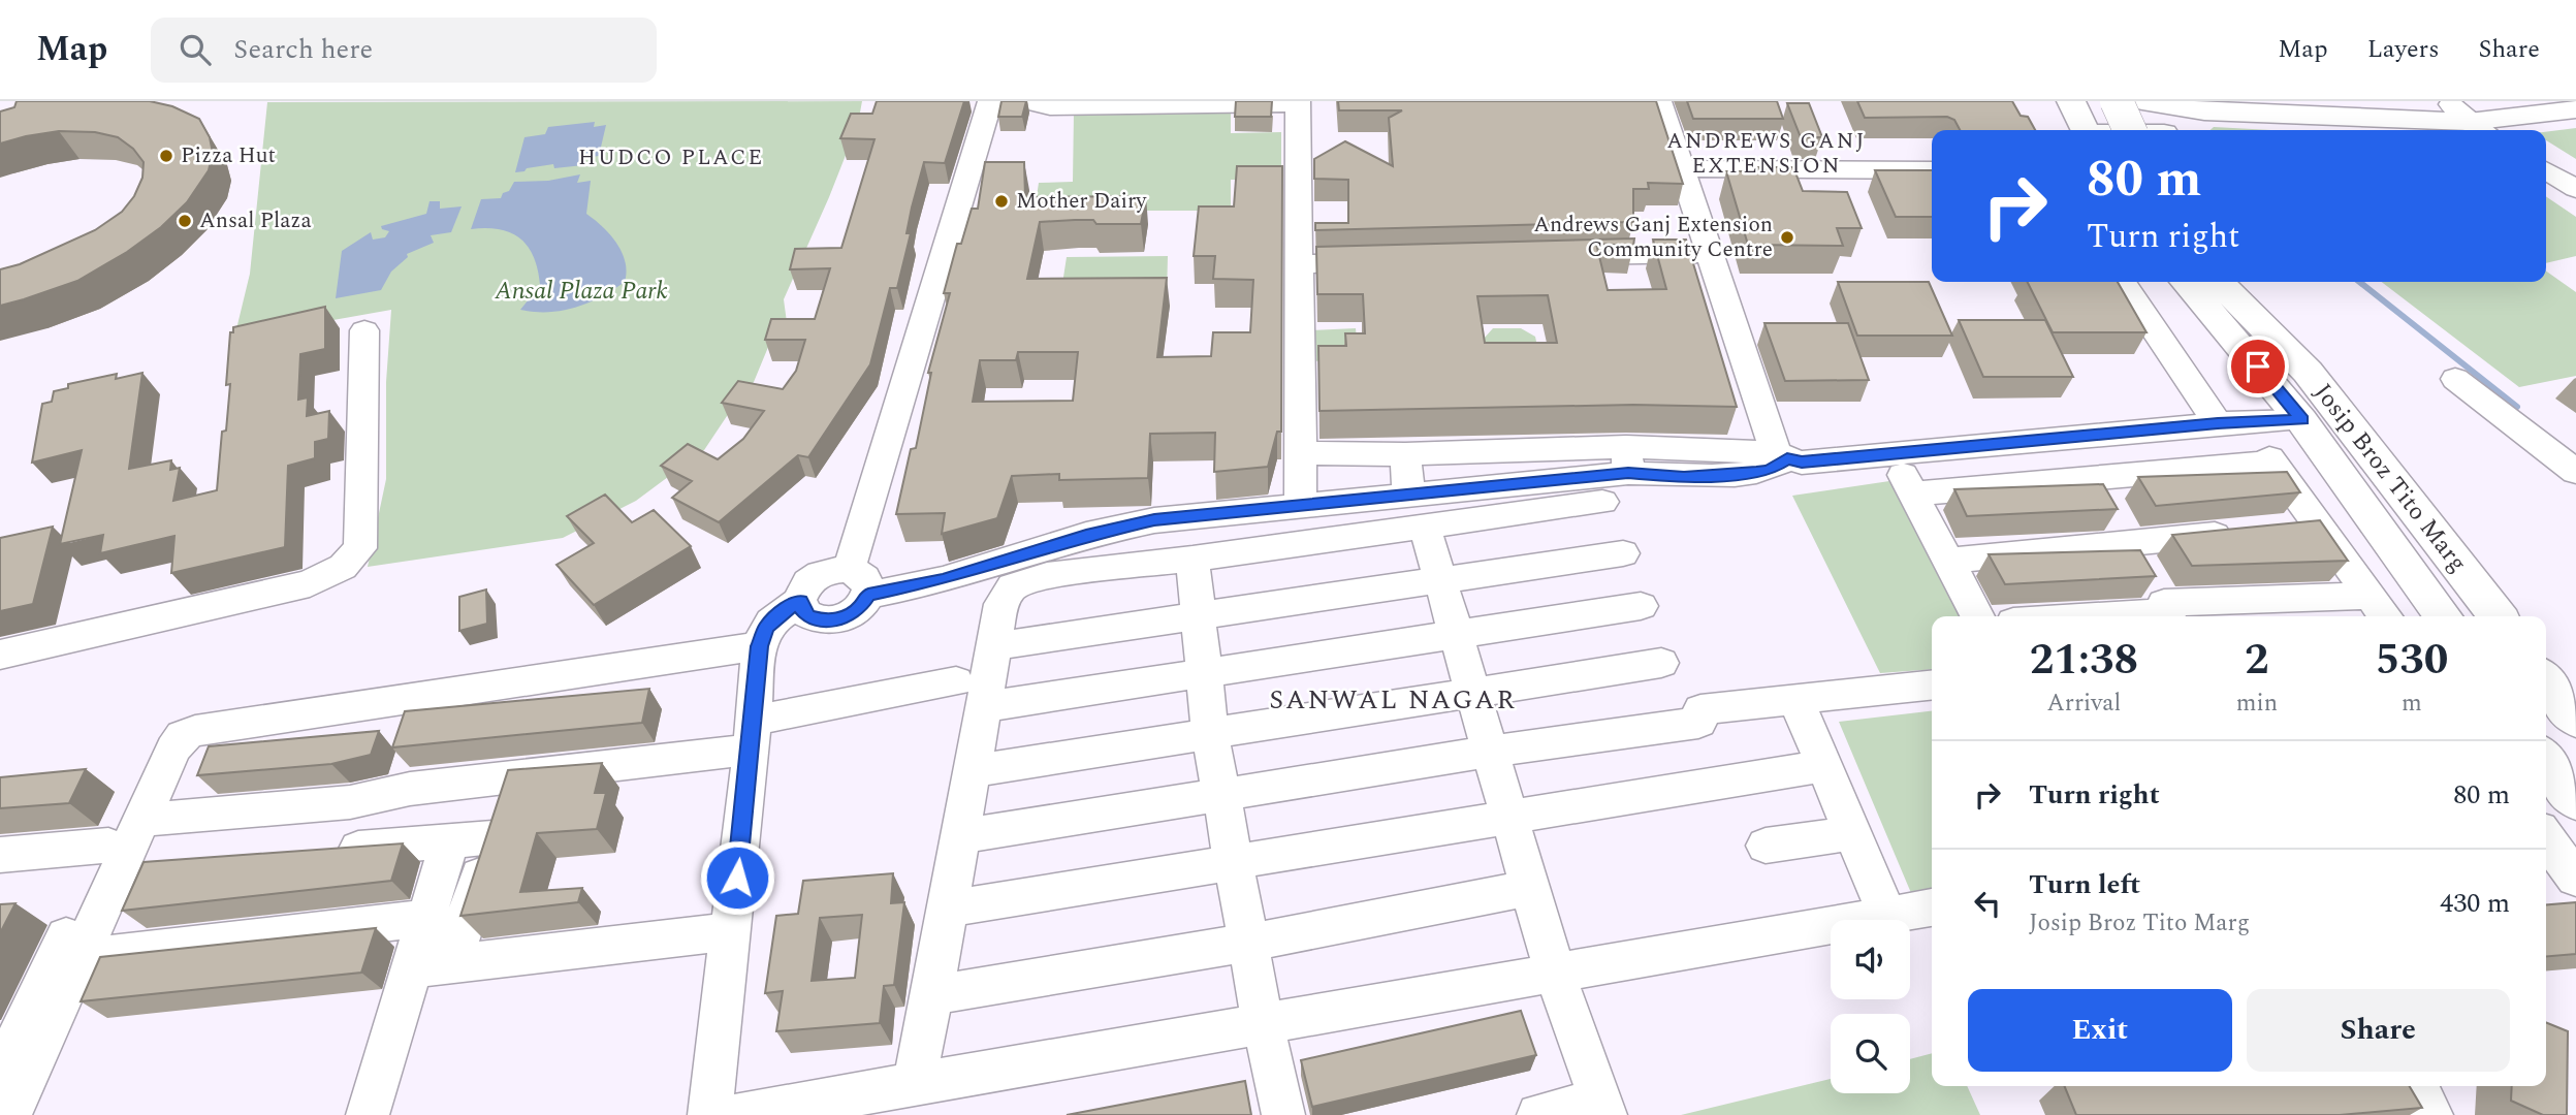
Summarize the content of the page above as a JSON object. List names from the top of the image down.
{
  "streets": {
    "main road": ["Josip Broz Tito Marg"]
  },
  "districts": ["ANDREWS GANJ EXTENSION", "HUDCO PLACE", "SANWAL NAGAR"],
  "parks": ["Ansal Plaza Park"],
  "places": [
    "Pizza Hut",
    "Mother Dairy",
    "Ansal Plaza",
    "Andrews Ganj Extension Community Centre"
  ],
  "page": {
    "header": "Map",
    "search": "Search here",
    "nav": ["Map", "Layers", "Share"],
    "turn": ["80 m", "Turn right"],
    "eta": [
      "21:38",
      "Arrival",
      "2",
      "min",
      "530",
      "m"
    ],
    "list": [
      {
        "name": "Turn right",
        "value": "80 m"
      },
      {
        "name": "Turn left",
        "note": "Josip Broz Tito Marg",
        "value": "430 m"
      }
    ],
    "buttons": ["Exit", "Share"]
  }
}
